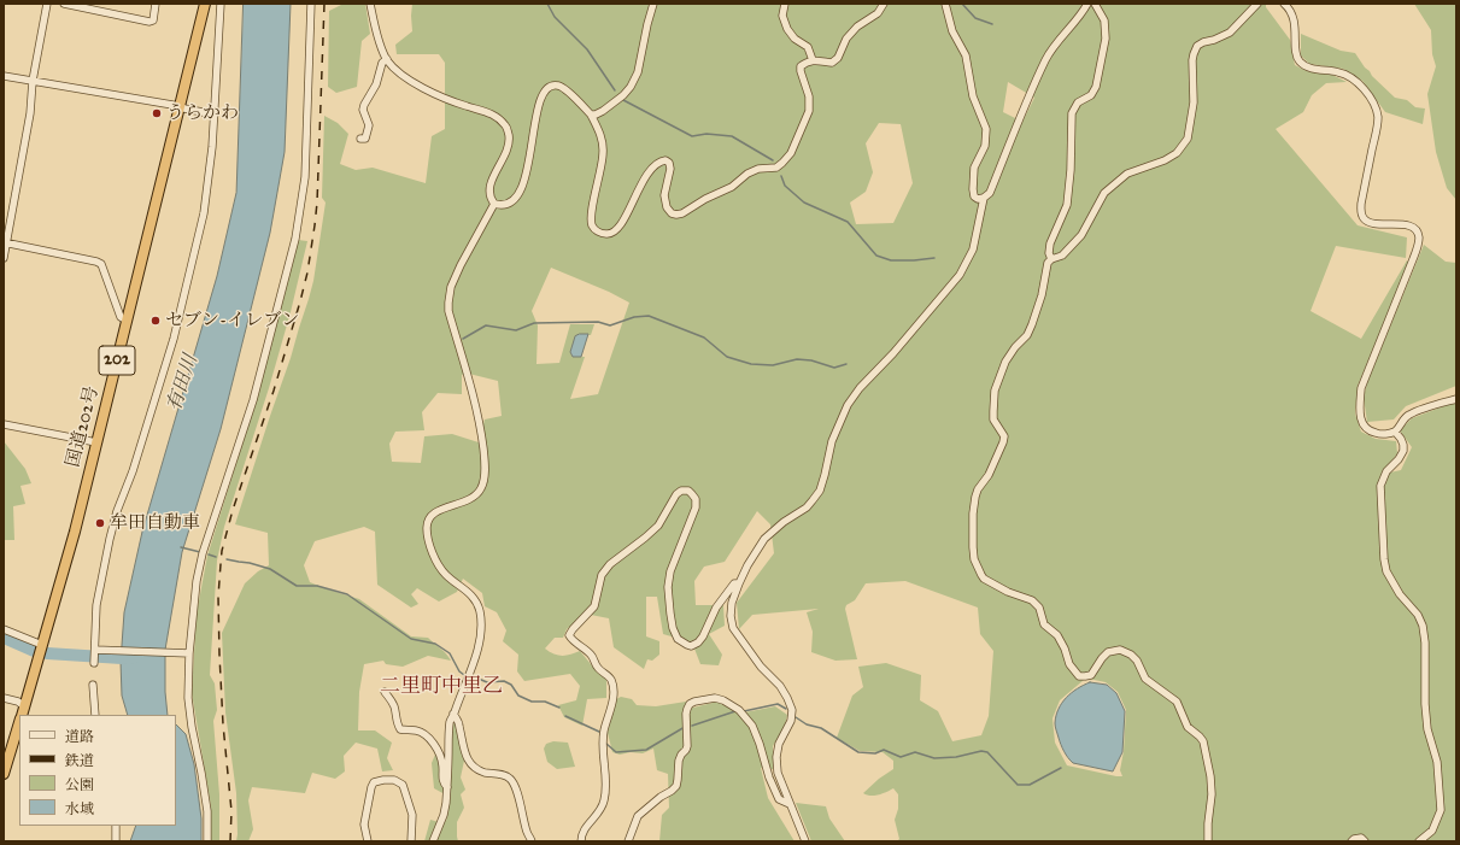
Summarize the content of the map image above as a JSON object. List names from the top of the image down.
{
  "streets": {
    "highway": ["202", "国道202号"]
  },
  "districts": ["二里町中里乙"],
  "water": ["有田川"],
  "places": ["うらかわ", "セブン-イレブン", "牟田自動車"],
  "legend": [
    "道路",
    "鉄道",
    "公園",
    "水域"
  ]
}
